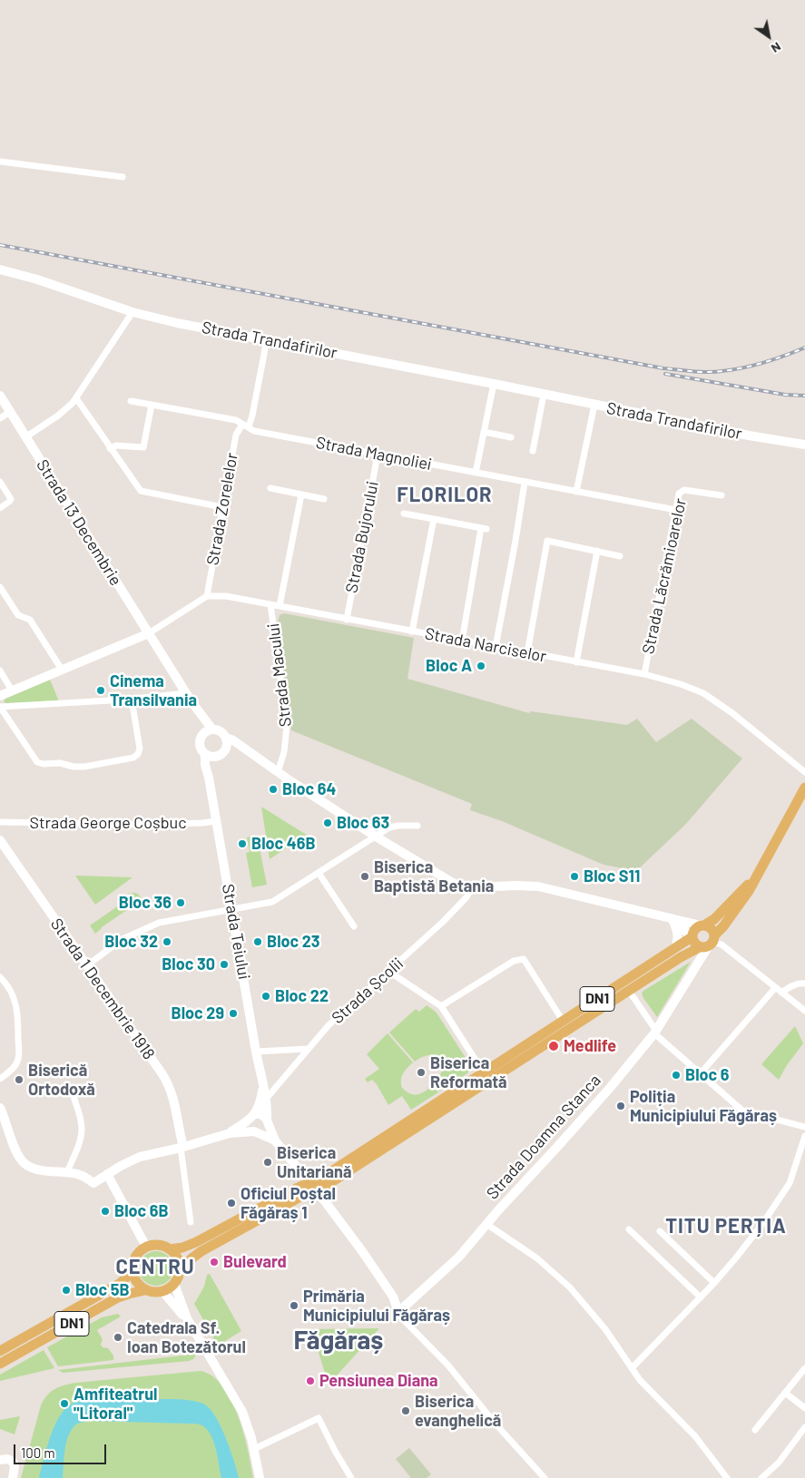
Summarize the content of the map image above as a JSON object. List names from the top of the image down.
{
  "streets": {
    "main road": ["DN1", "Strada Doamna Stanca"],
    "street": [
      "Strada Trandafirilor",
      "Strada Magnoliei",
      "Strada Zorelelor",
      "Strada 13 Decembrie",
      "Strada Bujorului",
      "Strada Lăcrămioarelor",
      "Strada Narciselor",
      "Strada Macului",
      "Strada George Coșbuc",
      "Strada Teiului",
      "Strada 1 Decembrie 1918",
      "Strada Școlii"
    ]
  },
  "crossings": [
    ["Strada Trandafirilor", "Strada Zorelelor"],
    ["Strada Magnoliei", "Strada Zorelelor"],
    ["Strada Magnoliei", "Strada Bujorului"],
    ["Strada Magnoliei", "Strada Lăcrămioarelor"],
    ["Strada Zorelelor", "Strada Narciselor"],
    ["Strada 13 Decembrie", "Strada Teiului"],
    ["Strada Bujorului", "Strada Narciselor"],
    ["Strada Lăcrămioarelor", "Strada Narciselor"],
    ["Strada Narciselor", "Strada Macului"],
    ["Strada George Coșbuc", "Strada Teiului"],
    ["DN1", "Strada Doamna Stanca"]
  ],
  "districts": [
    "FLORILOR",
    "TITU PERȚIA",
    "CENTRU",
    "Făgăraș"
  ],
  "places": [
    "Bloc A",
    "Cinema Transilvania",
    "Bloc 64",
    "Bloc 63",
    "Bloc 46B",
    "Biserica Baptistă Betania",
    "Bloc S11",
    "Bloc 36",
    "Bloc 32",
    "Bloc 23",
    "Bloc 30",
    "Bloc 22",
    "Bloc 29",
    "Medlife",
    "Biserica Reformată",
    "Bloc 6",
    "Biserică Ortodoxă",
    "Poliția Municipiului Făgăraș",
    "Biserica Unitariană",
    "Oficiul Poștal Făgăraș 1",
    "Bloc 6B",
    "Bulevard",
    "Bloc 5B",
    "Primăria Municipiului Făgăraș",
    "Catedrala Sf. Ioan Botezătorul",
    "Pensiunea Diana",
    "Amfiteatrul \"Litoral\"",
    "Biserica evanghelică"
  ],
  "scale_bar": "100 m",
  "north": "bottom right"
}
